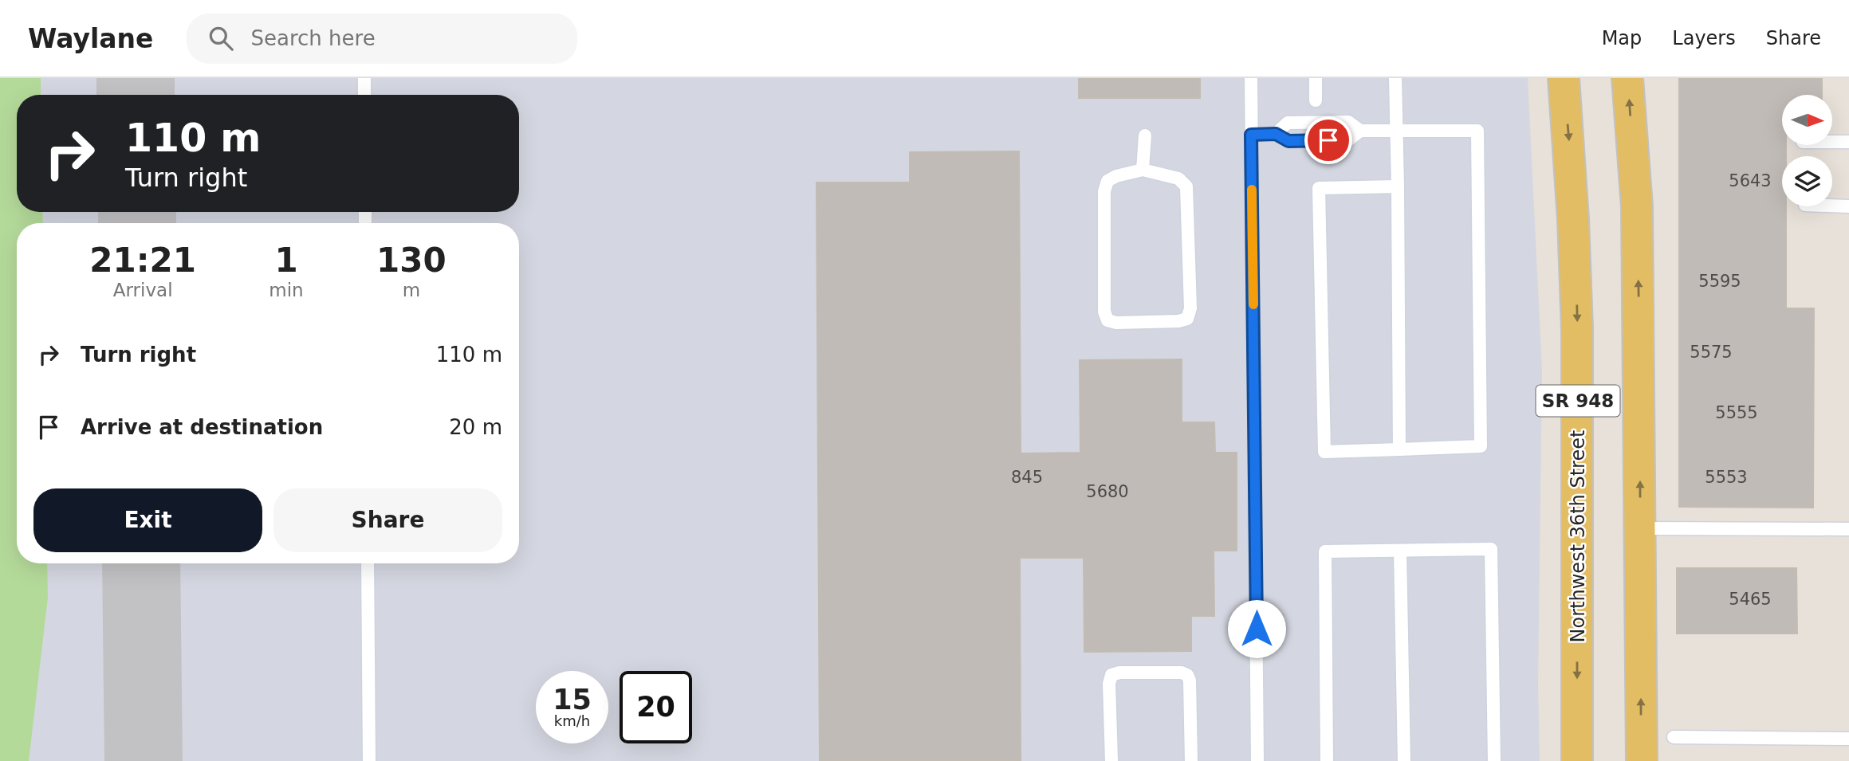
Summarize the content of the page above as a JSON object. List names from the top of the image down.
{
  "streets": {
    "main road": ["SR 948", "Northwest 36th Street"]
  },
  "house_numbers": [
    "5643",
    "5595",
    "5575",
    "5555",
    "845",
    "5553",
    "5680",
    "5465"
  ],
  "north": "right",
  "page": {
    "header": "Waylane",
    "search": "Search here",
    "nav": ["Map", "Layers", "Share"],
    "turn": ["110 m", "Turn right"],
    "eta": [
      "21:21",
      "Arrival",
      "1",
      "min",
      "130",
      "m"
    ],
    "list": [
      {
        "name": "Turn right",
        "value": "110 m"
      },
      {
        "name": "Arrive at destination",
        "value": "20 m"
      }
    ],
    "buttons": ["Exit", "Share"],
    "speed": "15 km/h",
    "limit": "20"
  }
}
